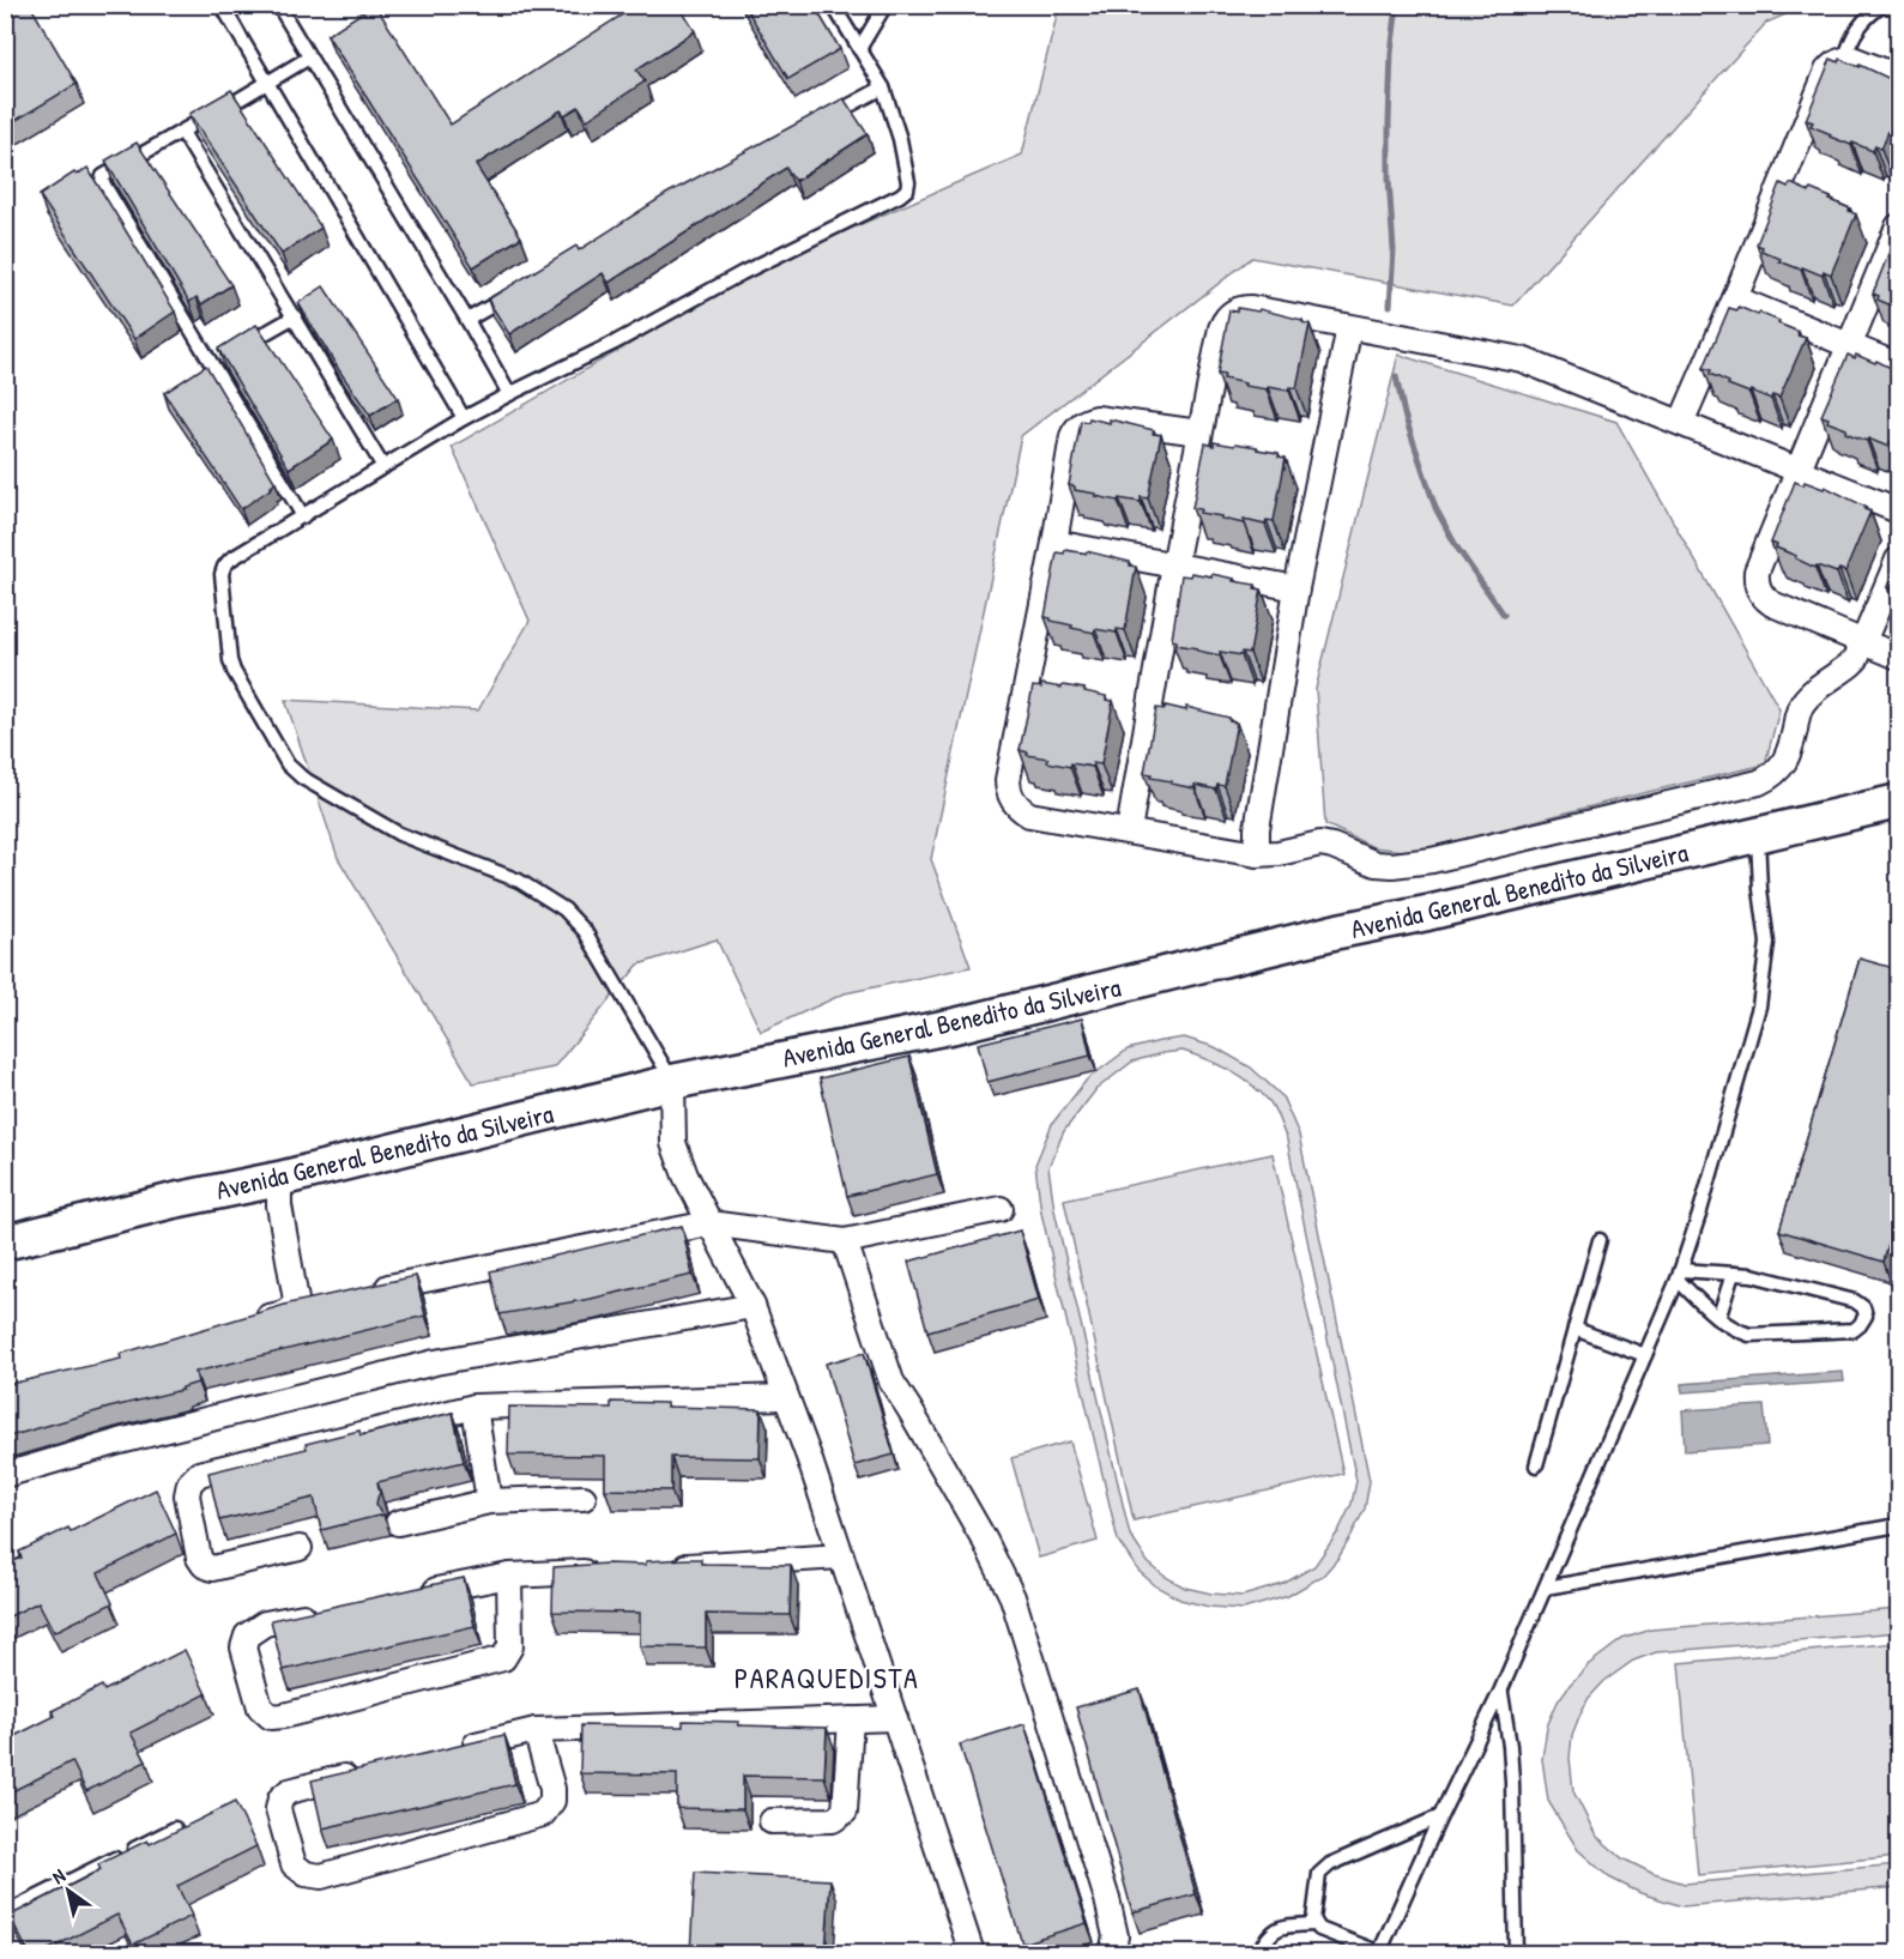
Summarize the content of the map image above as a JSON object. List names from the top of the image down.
{
  "streets": {
    "main road": ["Avenida General Benedito da Silveira"]
  },
  "districts": ["PARAQUEDISTA"],
  "north": "top left"
}
